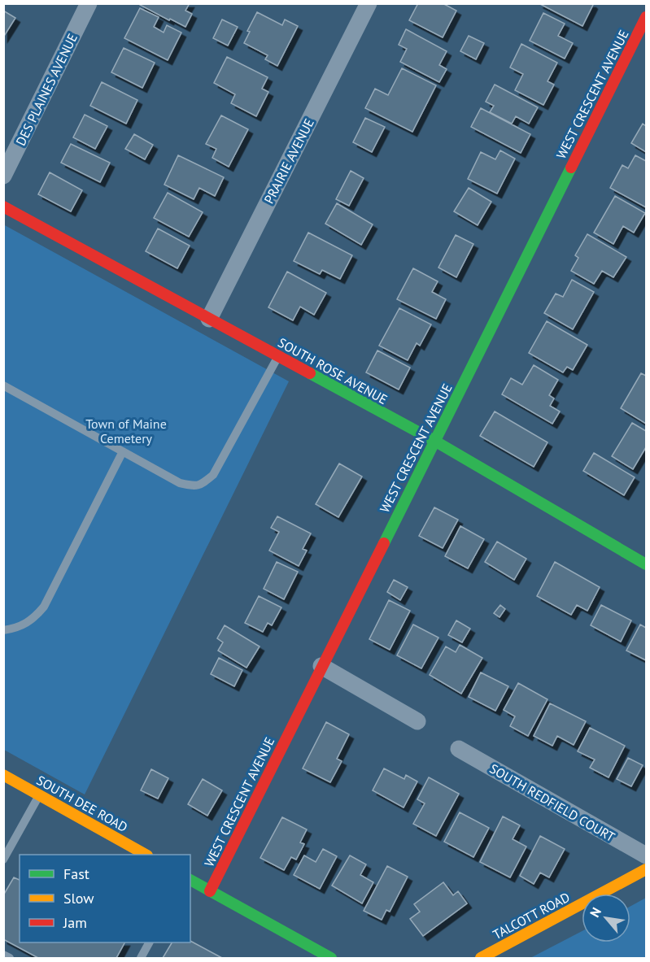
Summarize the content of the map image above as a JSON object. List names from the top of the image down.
{
  "streets": {
    "street": [
      "DES PLAINES AVENUE",
      "WEST CRESCENT AVENUE",
      "PRAIRIE AVENUE",
      "SOUTH ROSE AVENUE",
      "SOUTH REDFIELD COURT",
      "SOUTH DEE ROAD",
      "TALCOTT ROAD"
    ]
  },
  "crossings": [
    ["WEST CRESCENT AVENUE", "SOUTH ROSE AVENUE"],
    ["PRAIRIE AVENUE", "SOUTH ROSE AVENUE"]
  ],
  "parks": ["Town of Maine Cemetery"],
  "legend": ["Fast", "Slow", "Jam"],
  "north": "top left"
}
